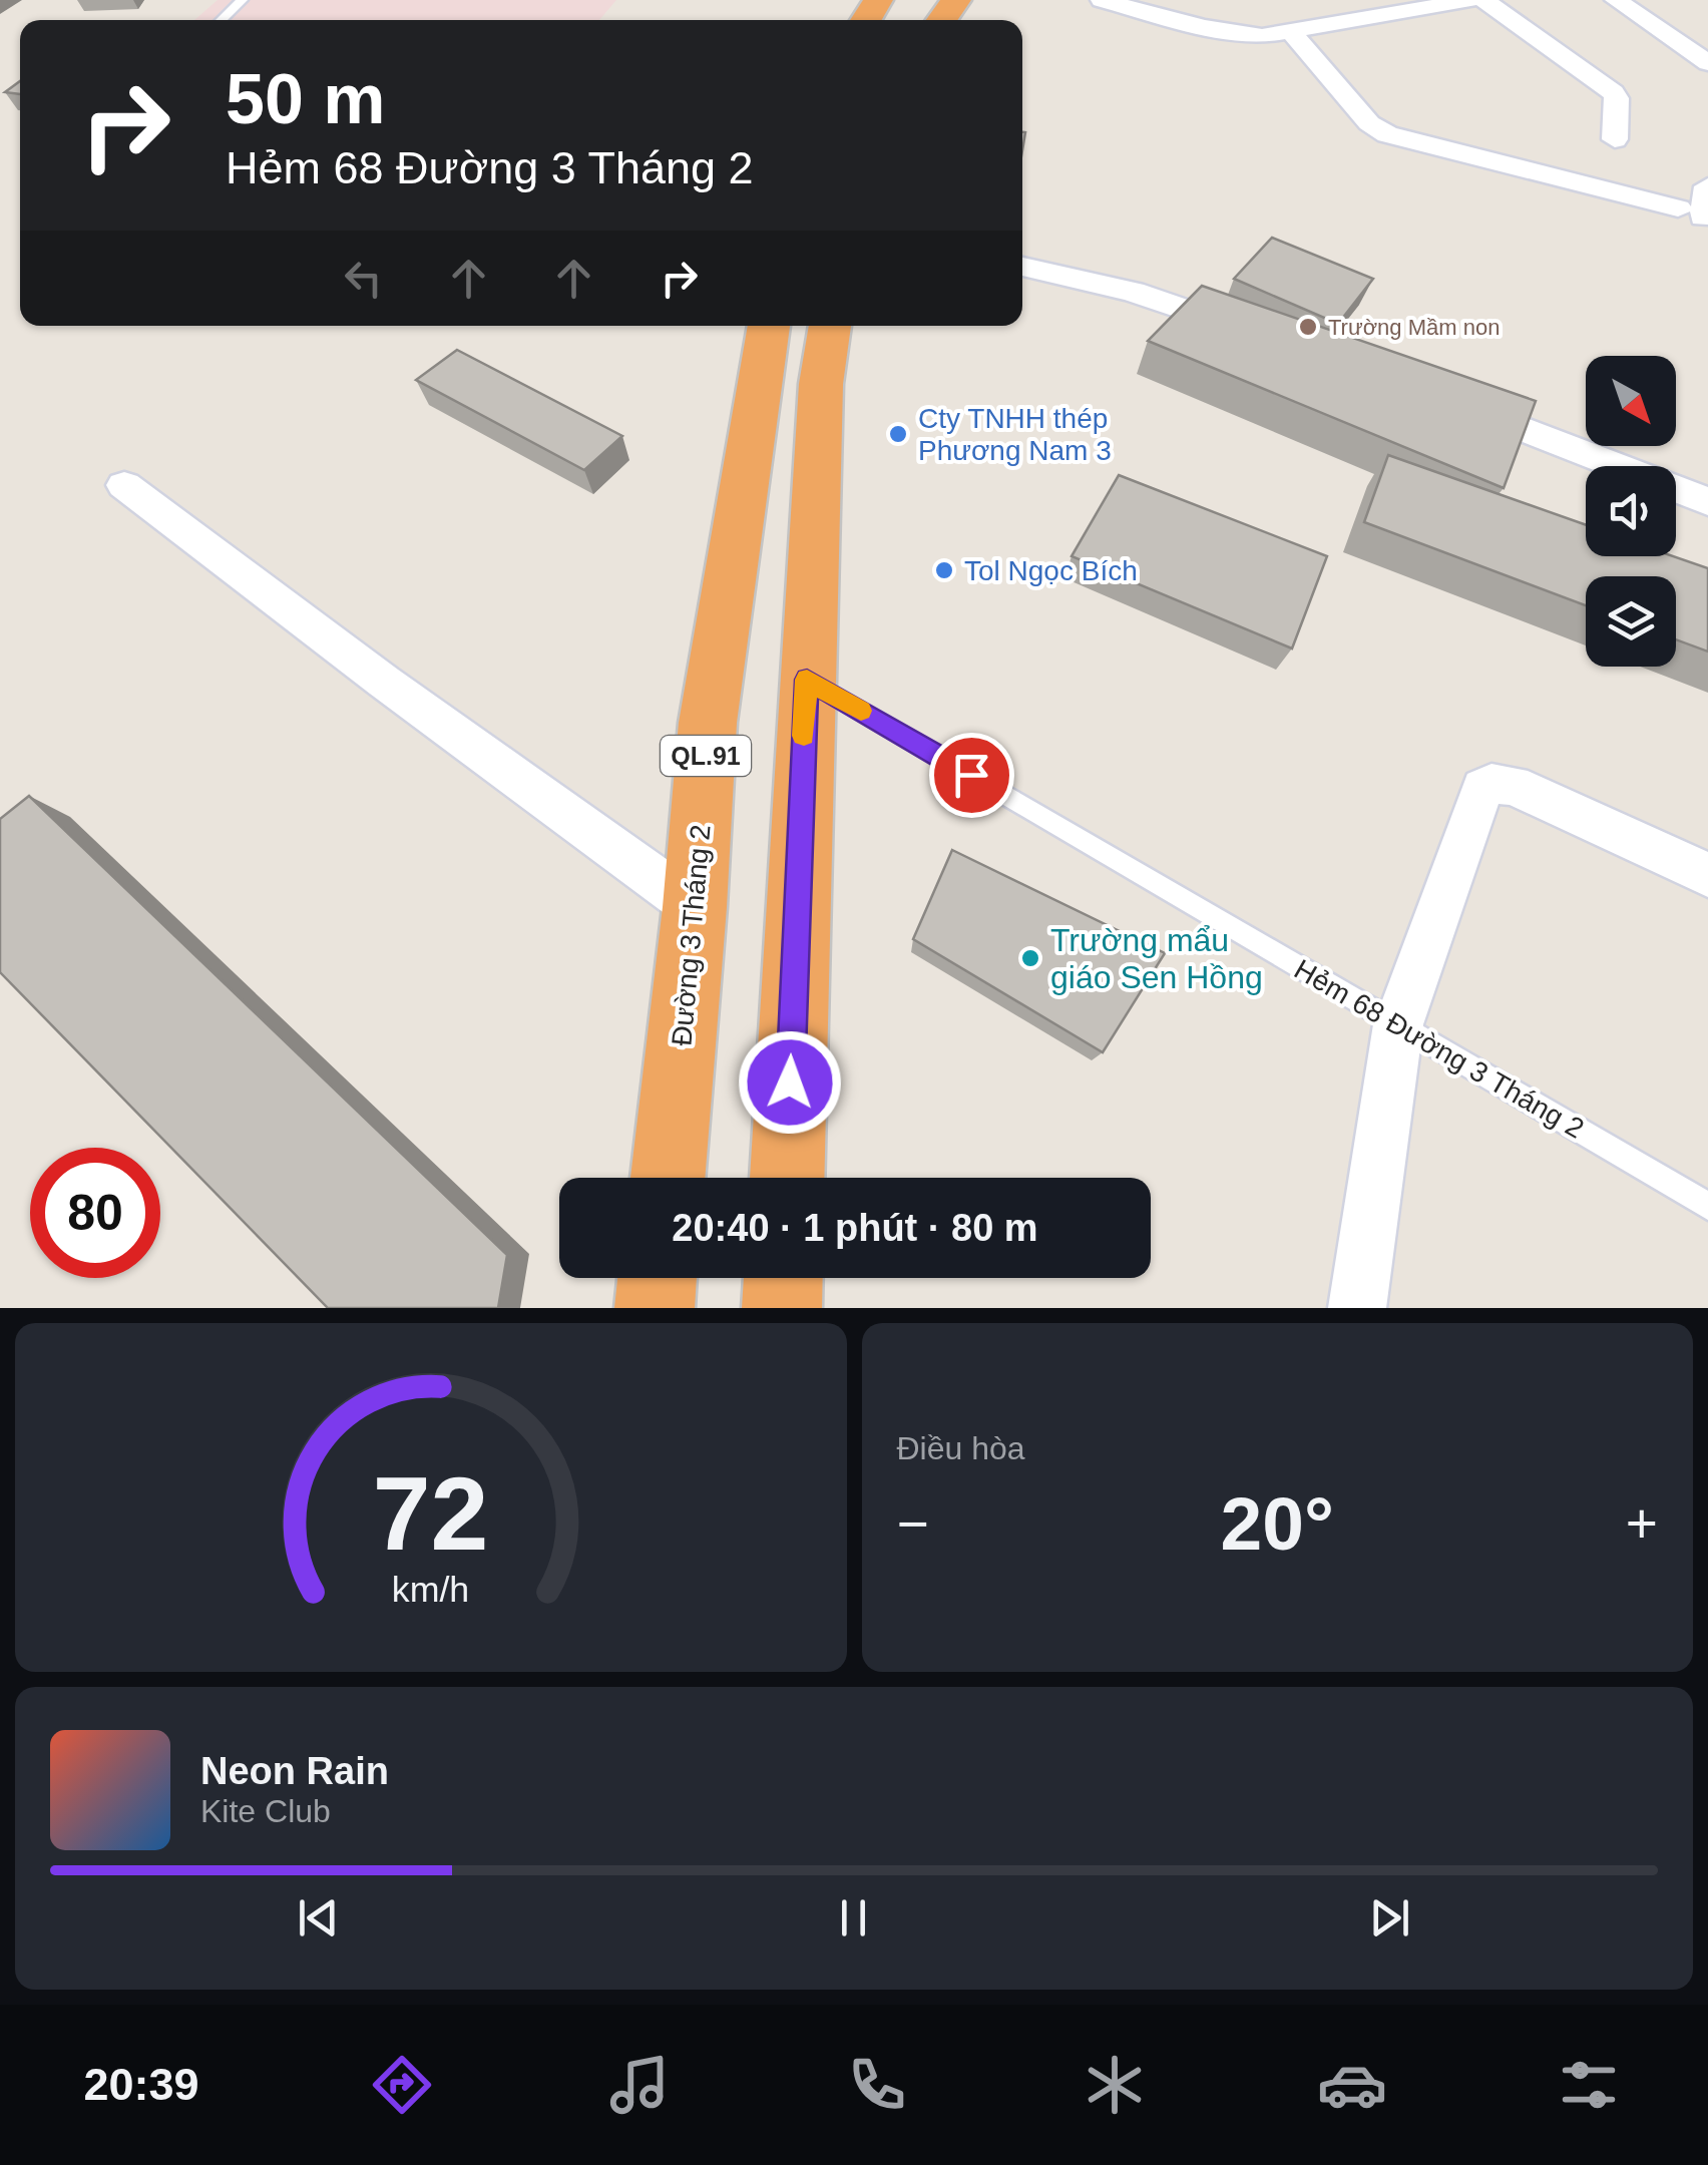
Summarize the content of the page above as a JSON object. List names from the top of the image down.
{
  "streets": {
    "highway": ["QL.91", "Đường 3 Tháng 2"],
    "lane": ["Hẻm 68 Đường 3 Tháng 2"]
  },
  "places": [
    "Trường Mầm non",
    "Cty TNHH thép Phương Nam 3",
    "Tol Ngọc Bích",
    "Trường mẩu giáo Sen Hồng"
  ],
  "north": "bottom right",
  "page": {
    "turn": ["50 m", "Hẻm 68 Đường 3 Tháng 2"],
    "limit": "80",
    "trip": "20:40 · 1 phút · 80 m",
    "tile": "Điều hòa",
    "heat": ["−", "20°", "+"],
    "song": ["Neon Rain", "Kite Club"],
    "tabs": "20:39",
    "gauge": ["72", "km/h"]
  }
}
